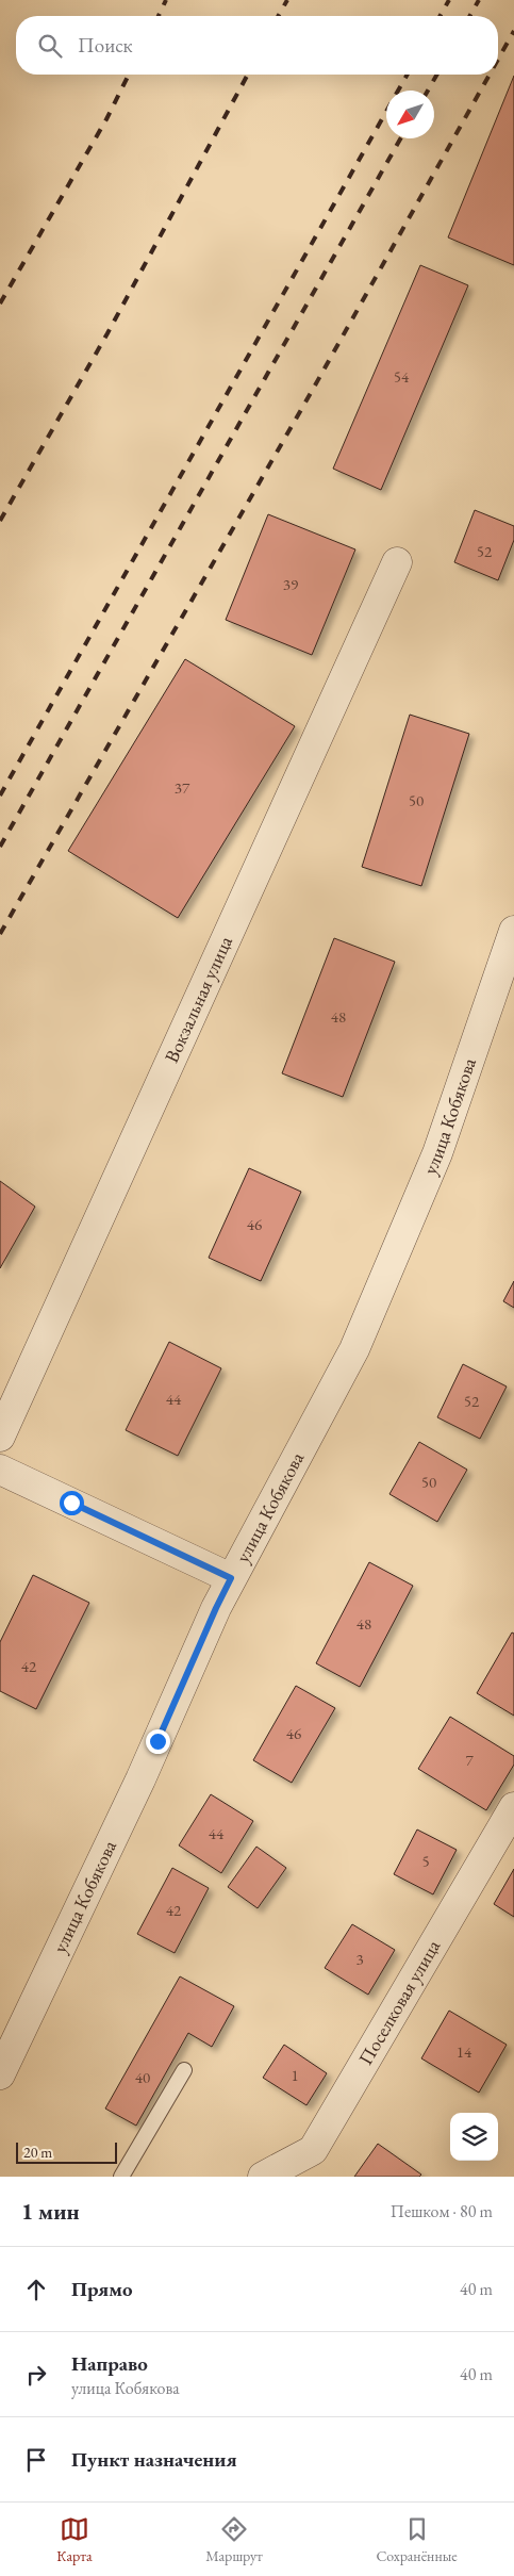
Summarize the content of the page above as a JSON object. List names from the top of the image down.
{
  "streets": {
    "street": ["Вокзальная улица", "улица Кобякова", "Поселковая улица"]
  },
  "house_numbers": [
    "54",
    "52",
    "39",
    "37",
    "50",
    "48",
    "46",
    "44",
    "52",
    "50",
    "48",
    "42",
    "46",
    "7",
    "44",
    "5",
    "42",
    "3",
    "14",
    "1",
    "40"
  ],
  "scale_bar": "20 m",
  "north": "bottom left",
  "page": {
    "search": "Поиск",
    "scale": "20 m",
    "heading": ["1 мин", "Пешком · 80 m"],
    "list": [
      ["Прямо", "40 m"],
      ["Направо", "улица Кобякова", "40 m"],
      "Пункт назначения"
    ],
    "nav": ["Карта", "Маршрут", "Сохранённые"]
  }
}
